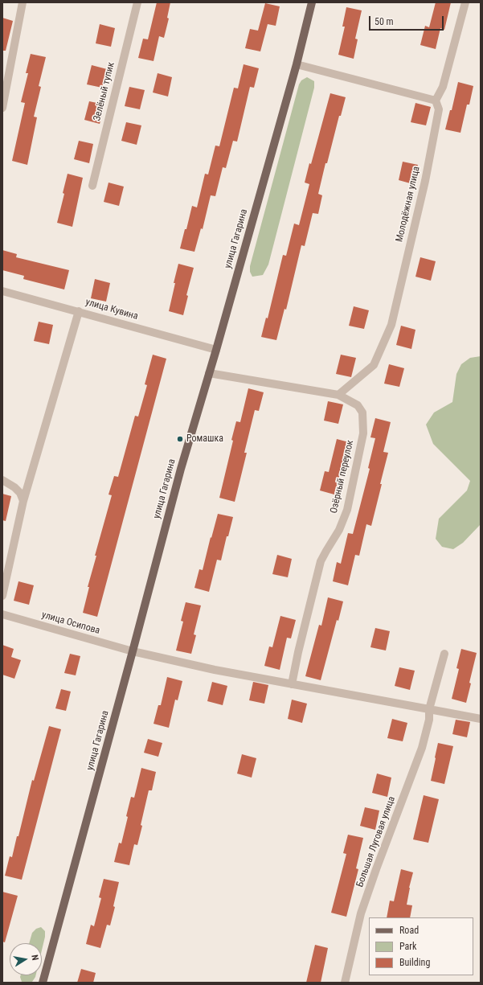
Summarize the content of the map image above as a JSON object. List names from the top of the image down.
{
  "streets": {
    "main road": ["улица Гагарина"],
    "street": [
      "Зелёный тупик",
      "Молодёжная улица",
      "улица Кувина",
      "Озёрный переулок",
      "улица Осипова",
      "Большая Луговая улица"
    ]
  },
  "crossings": [
    ["Молодёжная улица", "Озёрный переулок"],
    ["улица Гагарина", "улица Кувина"],
    ["улица Гагарина", "Озёрный переулок"],
    ["улица Гагарина", "улица Осипова"],
    ["Озёрный переулок", "улица Осипова"],
    ["улица Осипова", "Большая Луговая улица"]
  ],
  "places": ["Ромашка"],
  "legend": ["Road", "Park", "Building"],
  "scale_bar": "50 m",
  "north": "right"
}
